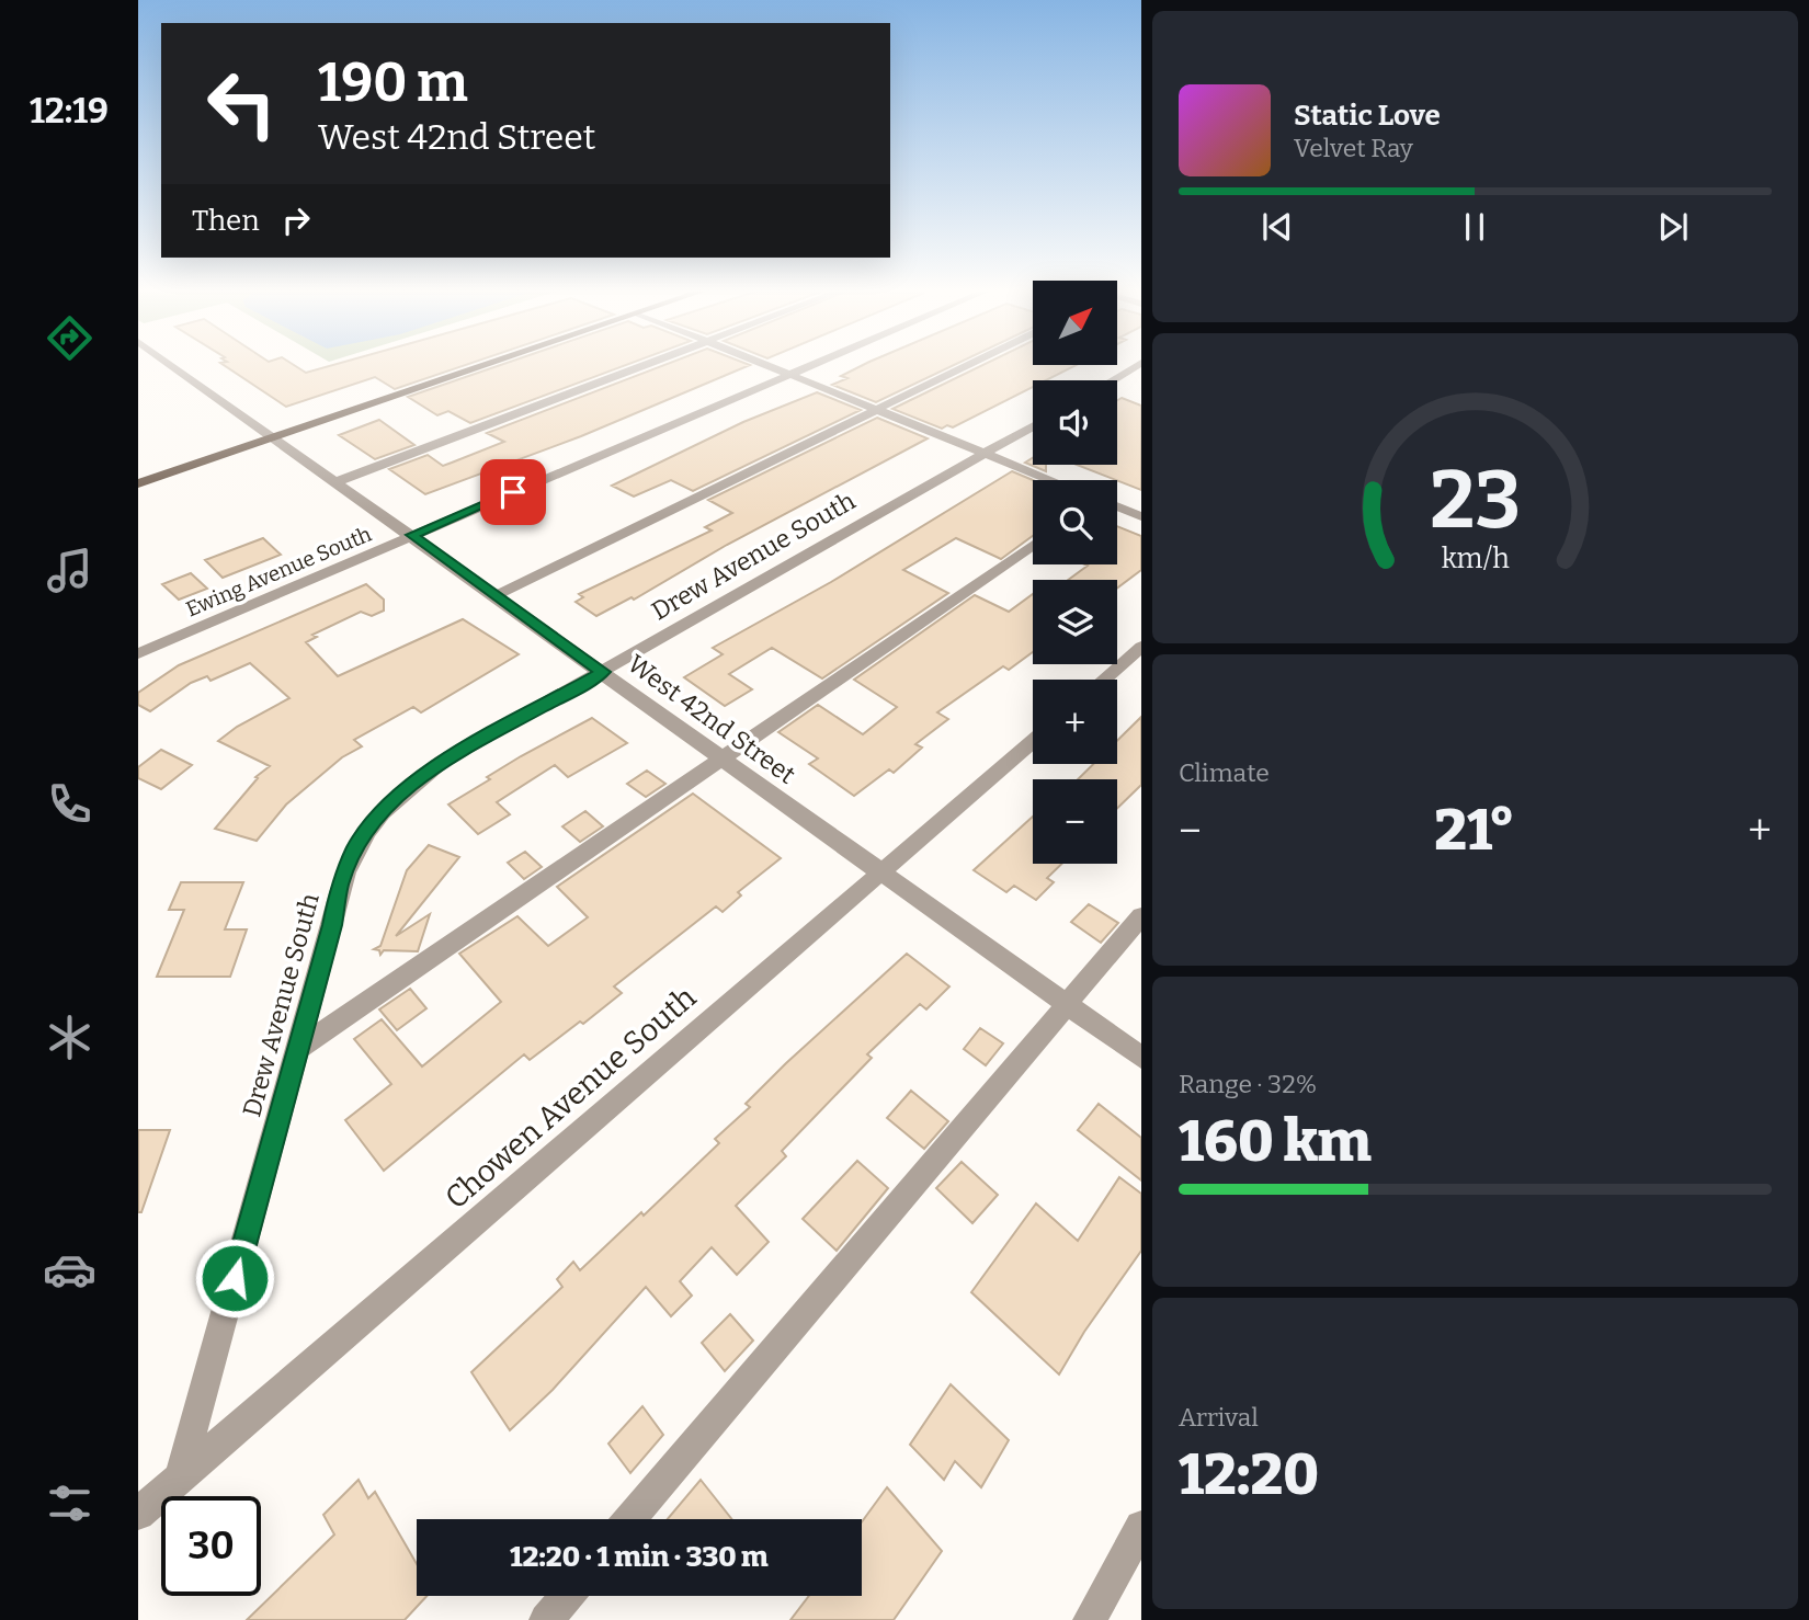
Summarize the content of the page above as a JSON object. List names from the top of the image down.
{
  "streets": {
    "street": [
      "Drew Avenue South",
      "Ewing Avenue South",
      "West 42nd Street",
      "Chowen Avenue South"
    ]
  },
  "crossings": [
    ["Drew Avenue South", "West 42nd Street"],
    ["Drew Avenue South", "Chowen Avenue South"],
    ["Ewing Avenue South", "West 42nd Street"],
    ["West 42nd Street", "Chowen Avenue South"]
  ],
  "north": "top right",
  "page": {
    "tabs": "12:19",
    "turn": ["190 m", "West 42nd Street"],
    "song": ["Static Love", "Velvet Ray"],
    "then": "Then",
    "map_buttons": ["+", "−"],
    "tile": [
      "Climate",
      ["Range · 32%", "160 km"],
      ["Arrival", "12:20"]
    ],
    "heat": ["−", "21°", "+"],
    "limit": "30",
    "trip": "12:20 · 1 min · 330 m",
    "gauge": ["23", "km/h"]
  }
}
